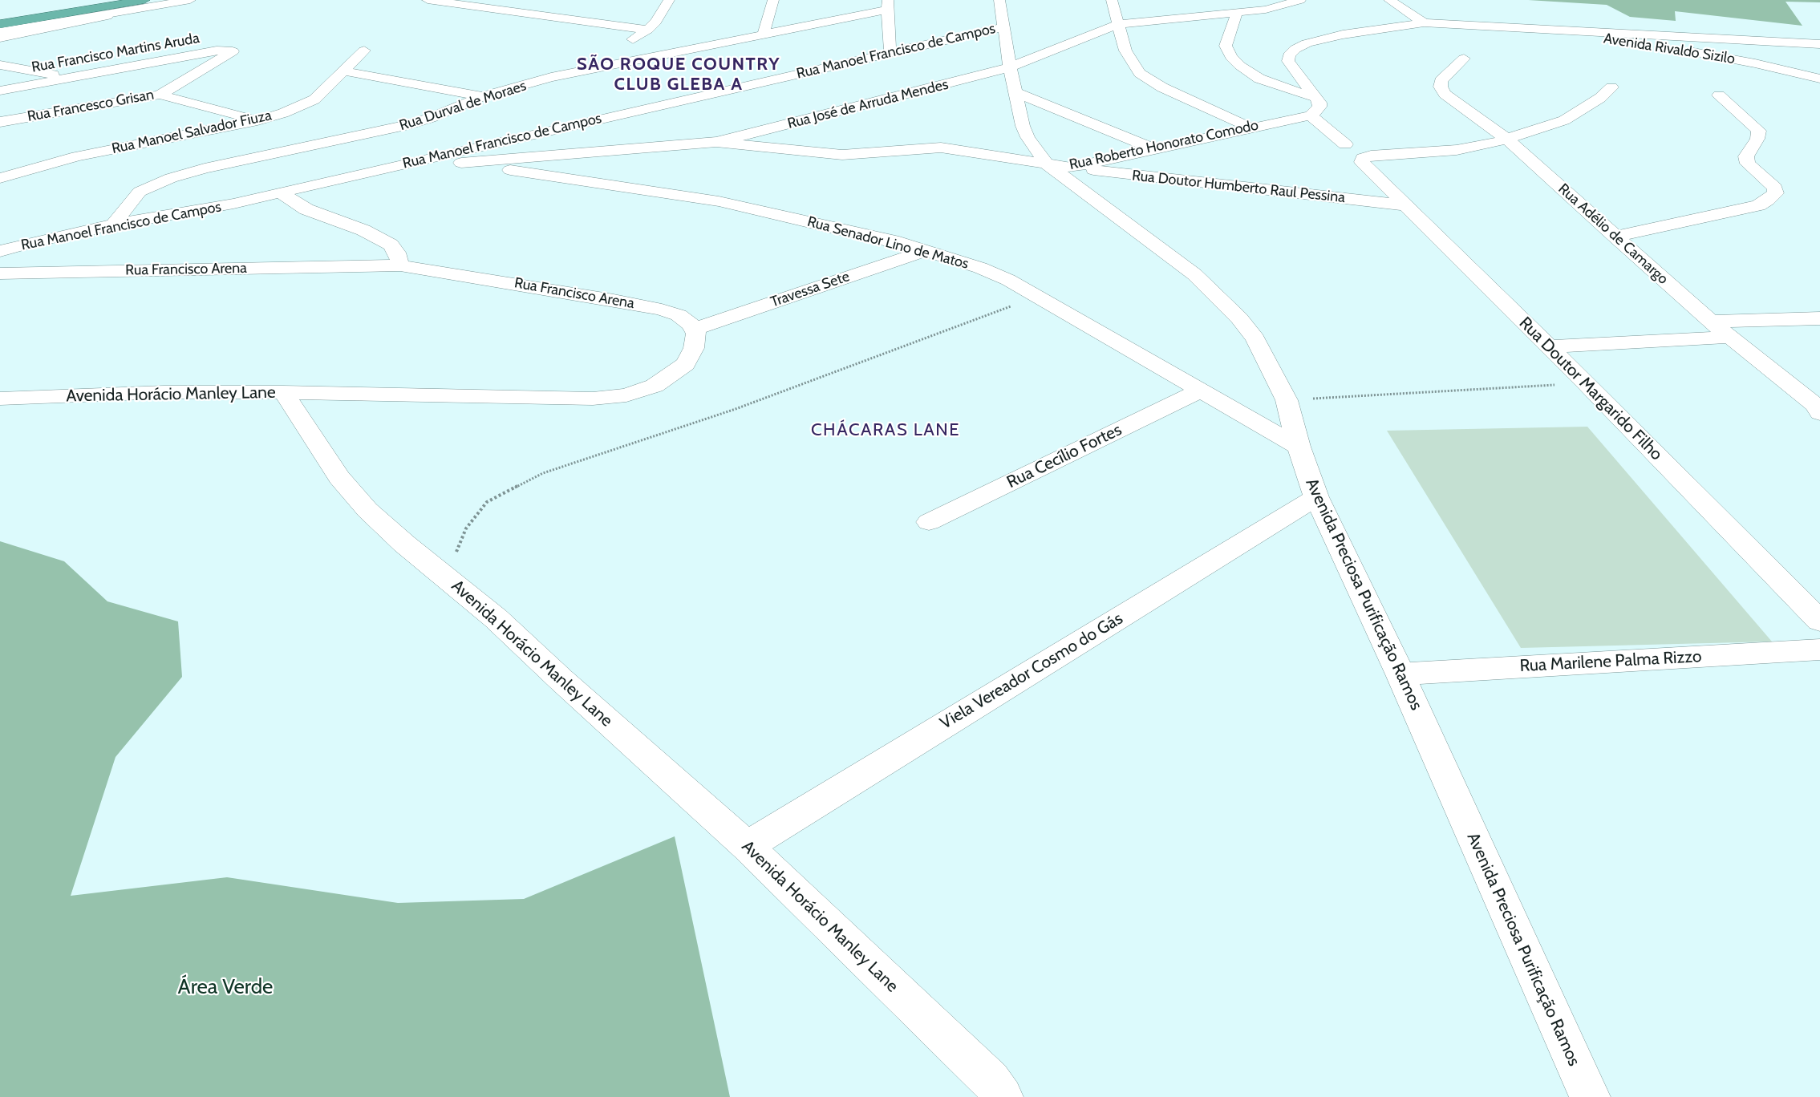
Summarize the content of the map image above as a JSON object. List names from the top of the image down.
{
  "streets": {
    "street": [
      "Avenida Rivaldo Sizilo",
      "Rua Manoel Francisco de Campos",
      "Rua Francisco Martins Aruda",
      "Rua José de Arruda Mendes",
      "Rua Francesco Grisan",
      "Rua Durval de Moraes",
      "Rua Manoel Salvador Fiuza",
      "Rua Roberto Honorato Comodo",
      "Rua Doutor Humberto Raul Pessina",
      "Rua Adélio de Camargo",
      "Rua Senador Lino de Matos",
      "Rua Francisco Arena",
      "Travessa Sete",
      "Rua Doutor Margarido Filho",
      "Avenida Horácio Manley Lane",
      "Rua Cecílio Fortes",
      "Avenida Preciosa Purificação Ramos",
      "Rua Marilene Palma Rizzo",
      "Viela Vereador Cosmo do Gás"
    ]
  },
  "crossings": [
    ["Rua Manoel Francisco de Campos", "Rua José de Arruda Mendes"],
    ["Rua Manoel Francisco de Campos", "Rua Durval de Moraes"],
    ["Rua Francisco Martins Aruda", "Rua Francesco Grisan"],
    ["Rua José de Arruda Mendes", "Rua Roberto Honorato Comodo"],
    ["Rua José de Arruda Mendes", "Rua Senador Lino de Matos"],
    ["Rua Roberto Honorato Comodo", "Rua Doutor Humberto Raul Pessina"],
    ["Rua Roberto Honorato Comodo", "Avenida Preciosa Purificação Ramos"],
    ["Rua Doutor Humberto Raul Pessina", "Rua Doutor Margarido Filho"],
    ["Rua Doutor Humberto Raul Pessina", "Avenida Preciosa Purificação Ramos"],
    ["Rua Adélio de Camargo", "Rua Doutor Margarido Filho"],
    ["Rua Senador Lino de Matos", "Travessa Sete"],
    ["Rua Senador Lino de Matos", "Rua Cecílio Fortes"],
    ["Rua Senador Lino de Matos", "Avenida Preciosa Purificação Ramos"],
    ["Rua Francisco Arena", "Travessa Sete"],
    ["Avenida Horácio Manley Lane", "Viela Vereador Cosmo do Gás"],
    ["Avenida Preciosa Purificação Ramos", "Rua Marilene Palma Rizzo"],
    ["Avenida Preciosa Purificação Ramos", "Viela Vereador Cosmo do Gás"]
  ],
  "districts": ["SÃO ROQUE COUNTRY CLUB GLEBA A", "CHÁCARAS LANE"],
  "parks": ["Área Verde"]
}
